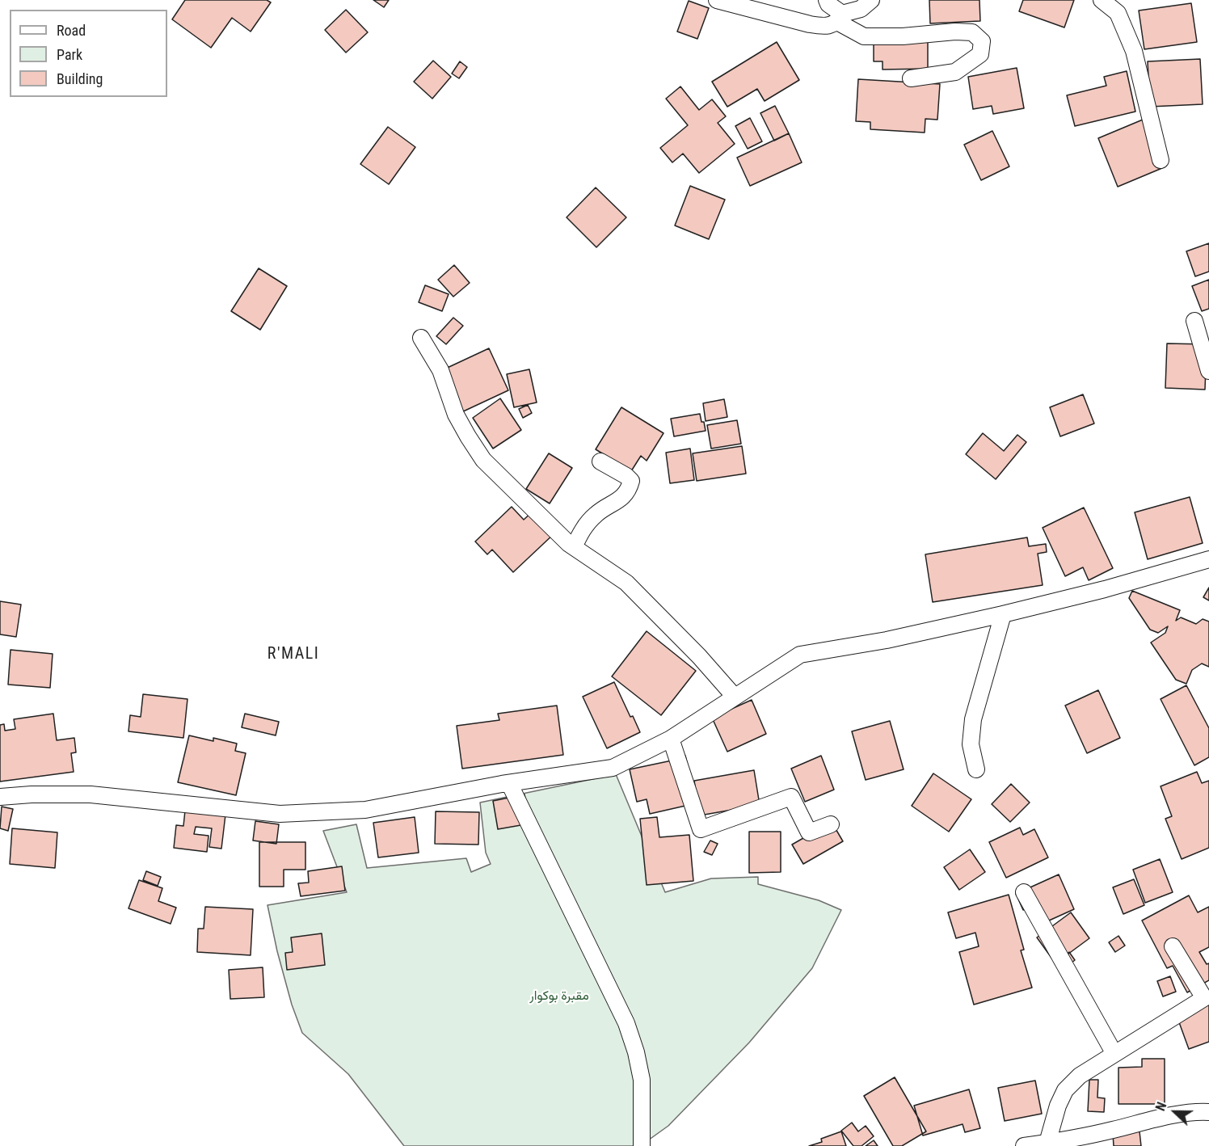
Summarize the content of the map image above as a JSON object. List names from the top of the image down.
{
  "districts": ["R'MALI"],
  "parks": ["مقبرة بوكوار"],
  "legend": ["Road", "Park", "Building"],
  "north": "left"
}
